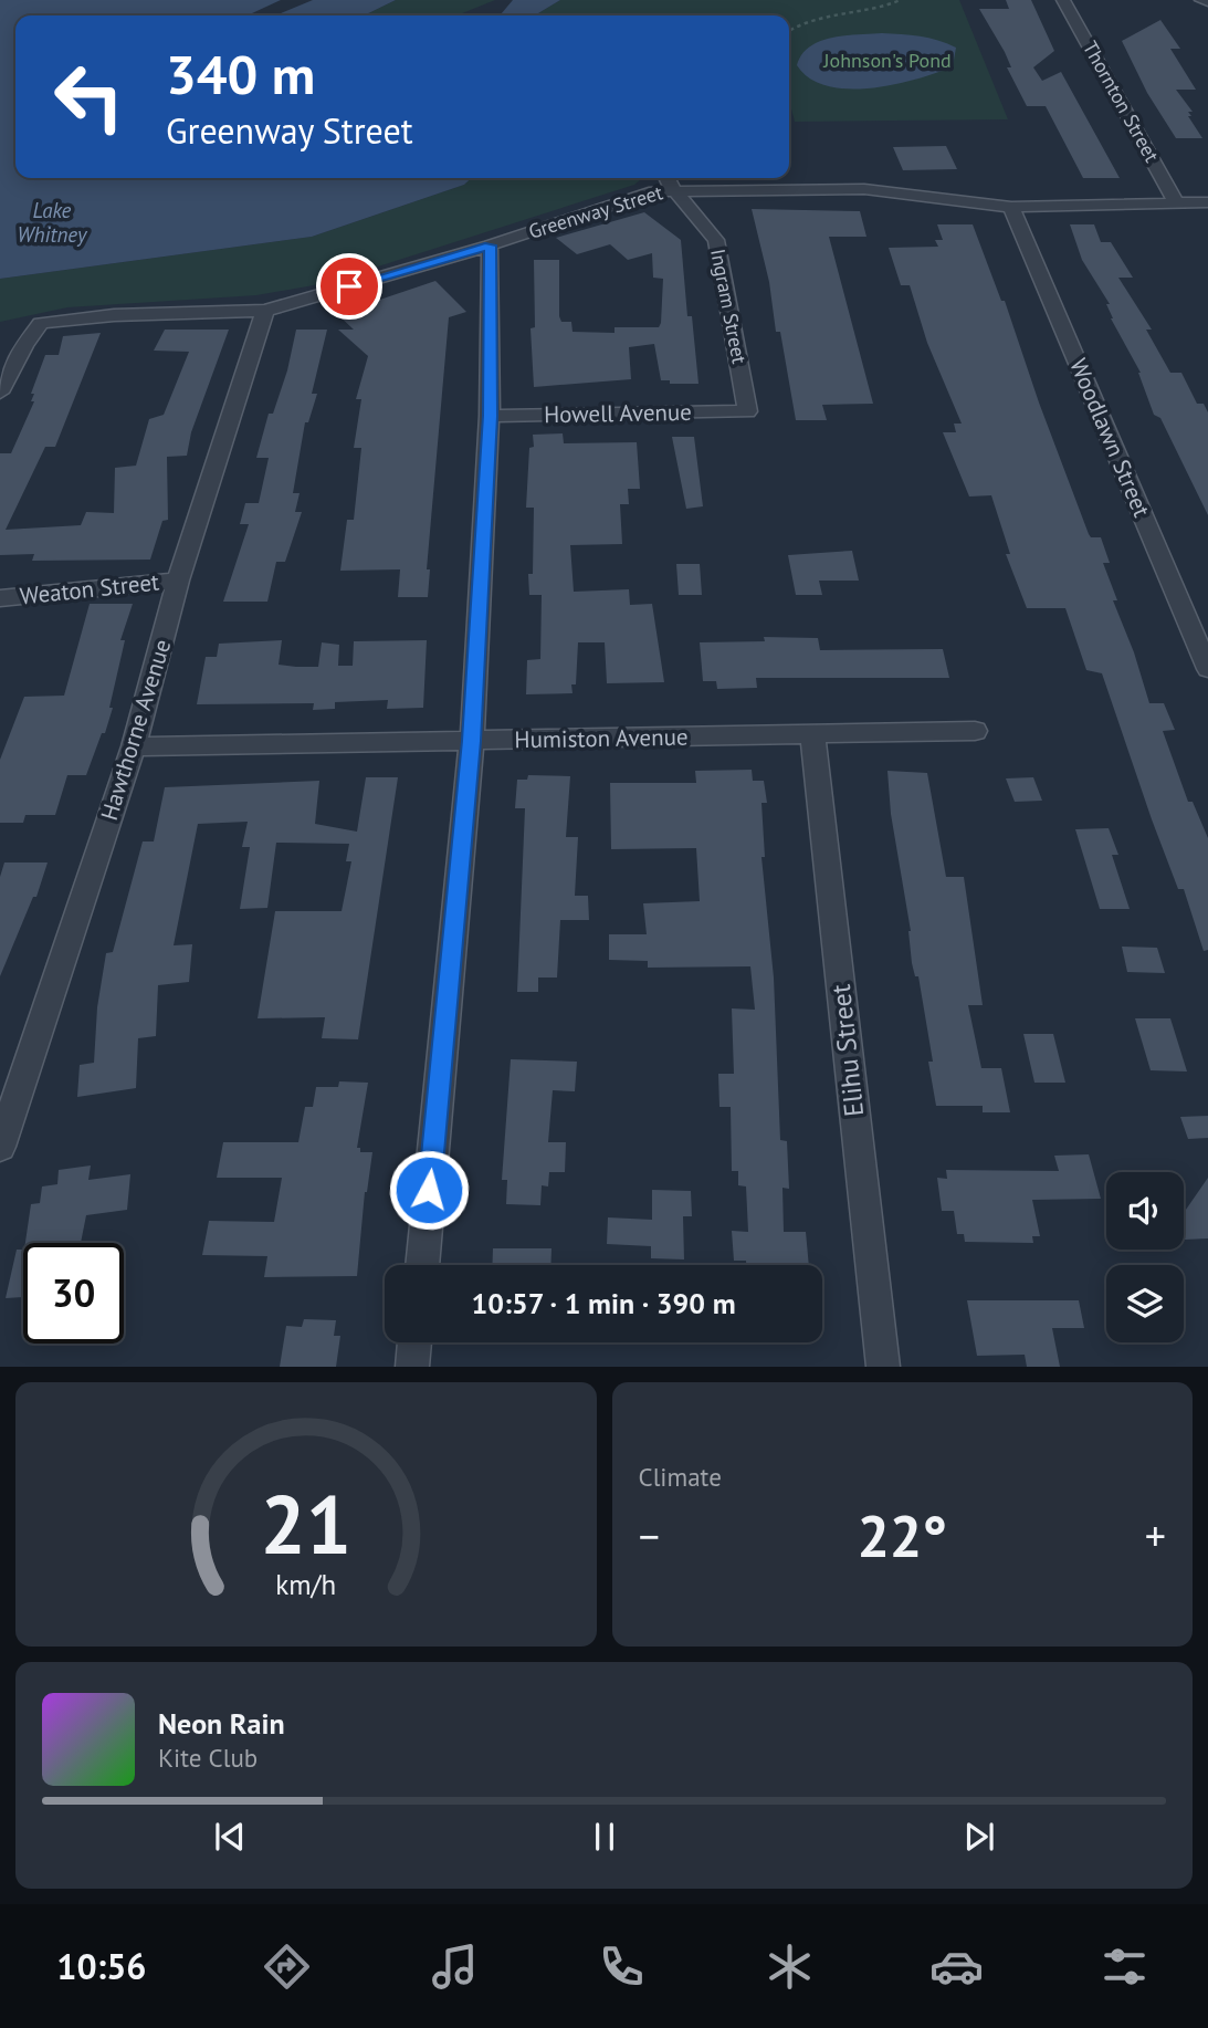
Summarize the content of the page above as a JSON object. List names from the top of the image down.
{
  "streets": {
    "street": [
      "Thornton Street",
      "Greenway Street",
      "Ingram Street",
      "Howell Avenue",
      "Woodlawn Street",
      "Weaton Street",
      "Hawthorne Avenue",
      "Humiston Avenue",
      "Elihu Street"
    ]
  },
  "crossings": [
    ["Thornton Street", "Greenway Street"],
    ["Greenway Street", "Ingram Street"],
    ["Greenway Street", "Woodlawn Street"],
    ["Greenway Street", "Hawthorne Avenue"],
    ["Ingram Street", "Howell Avenue"],
    ["Weaton Street", "Hawthorne Avenue"],
    ["Hawthorne Avenue", "Humiston Avenue"],
    ["Humiston Avenue", "Elihu Street"]
  ],
  "water": ["Lake Whitney"],
  "parks": ["Johnson's Pond"],
  "page": {
    "turn": ["340 m", "Greenway Street"],
    "limit": "30",
    "trip": "10:57 · 1 min · 390 m",
    "tile": "Climate",
    "heat": ["−", "22°", "+"],
    "song": ["Neon Rain", "Kite Club"],
    "tabs": "10:56",
    "gauge": ["21", "km/h"]
  }
}
